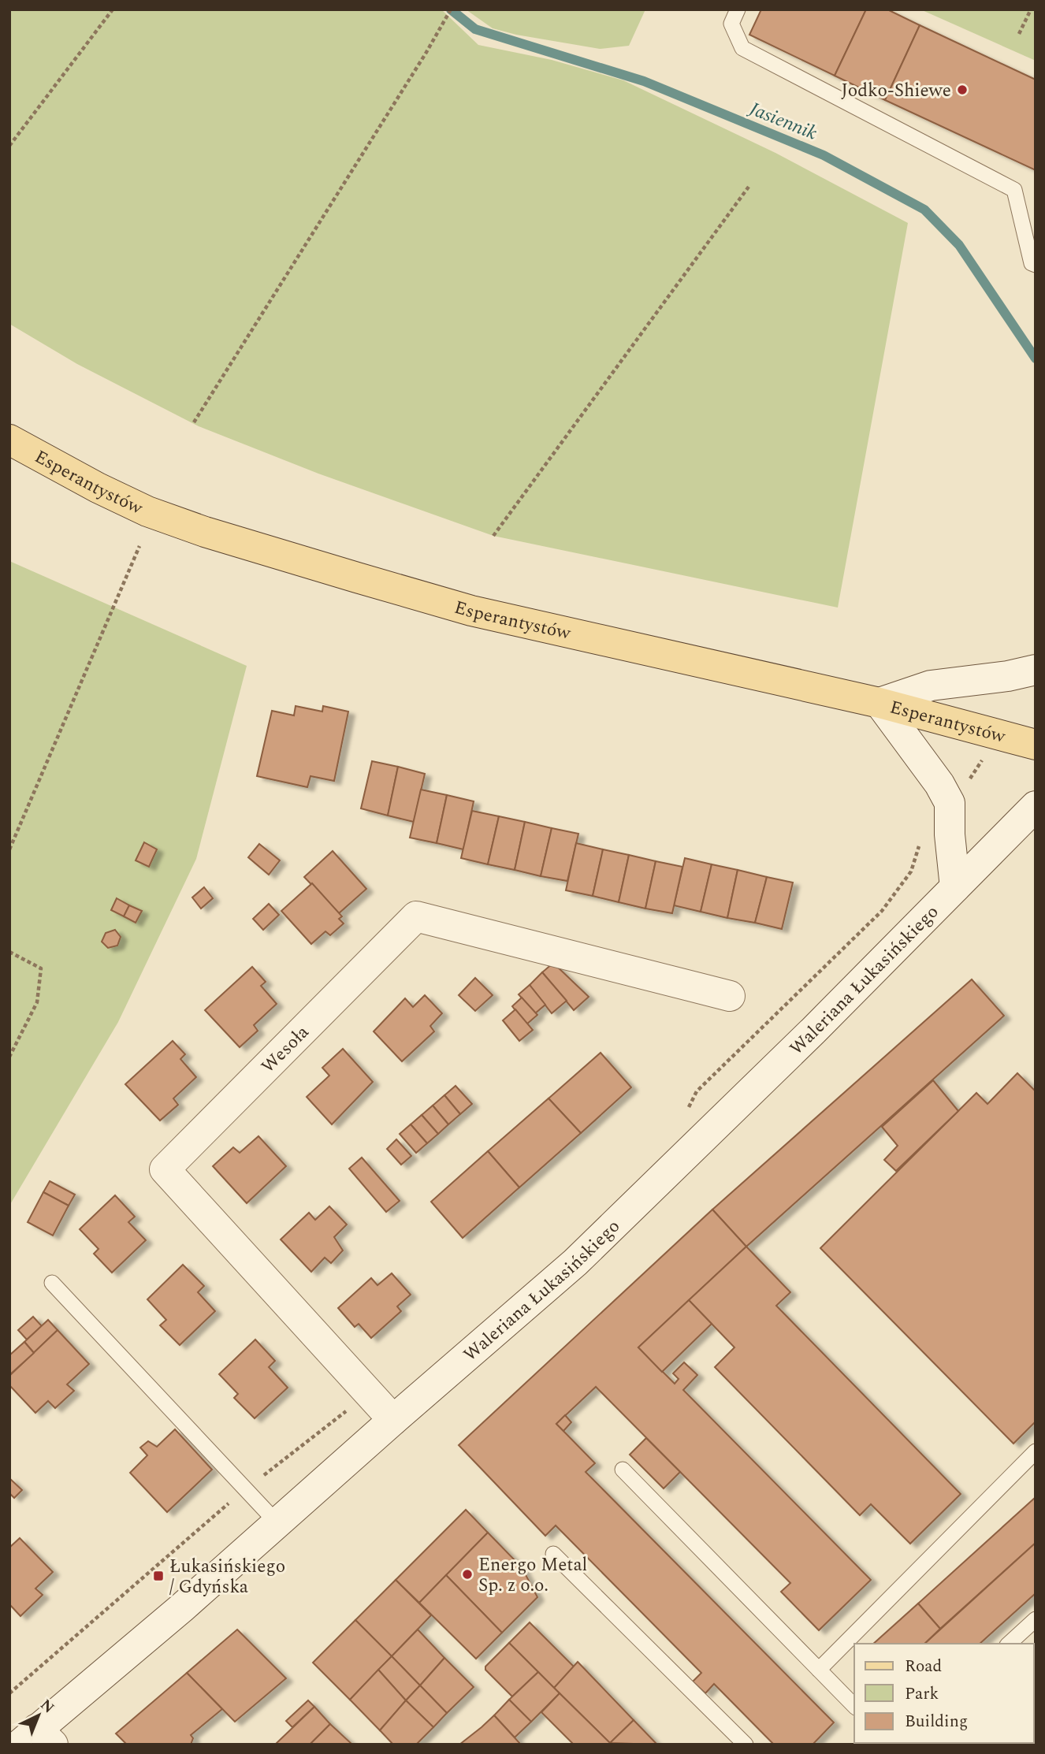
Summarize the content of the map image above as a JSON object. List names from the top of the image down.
{
  "streets": {
    "main road": ["Esperantystów"],
    "street": ["Waleriana Łukasińskiego", "Wesoła"]
  },
  "crossings": [
    ["Waleriana Łukasińskiego", "Wesoła"]
  ],
  "water": ["Jasiennik"],
  "places": {
    "other": ["Jodko-Shiewe", "Energo Metal Sp. z o.o."],
    "transit": ["Łukasińskiego / Gdyńska"]
  },
  "legend": ["Road", "Park", "Building"],
  "north": "top right"
}
